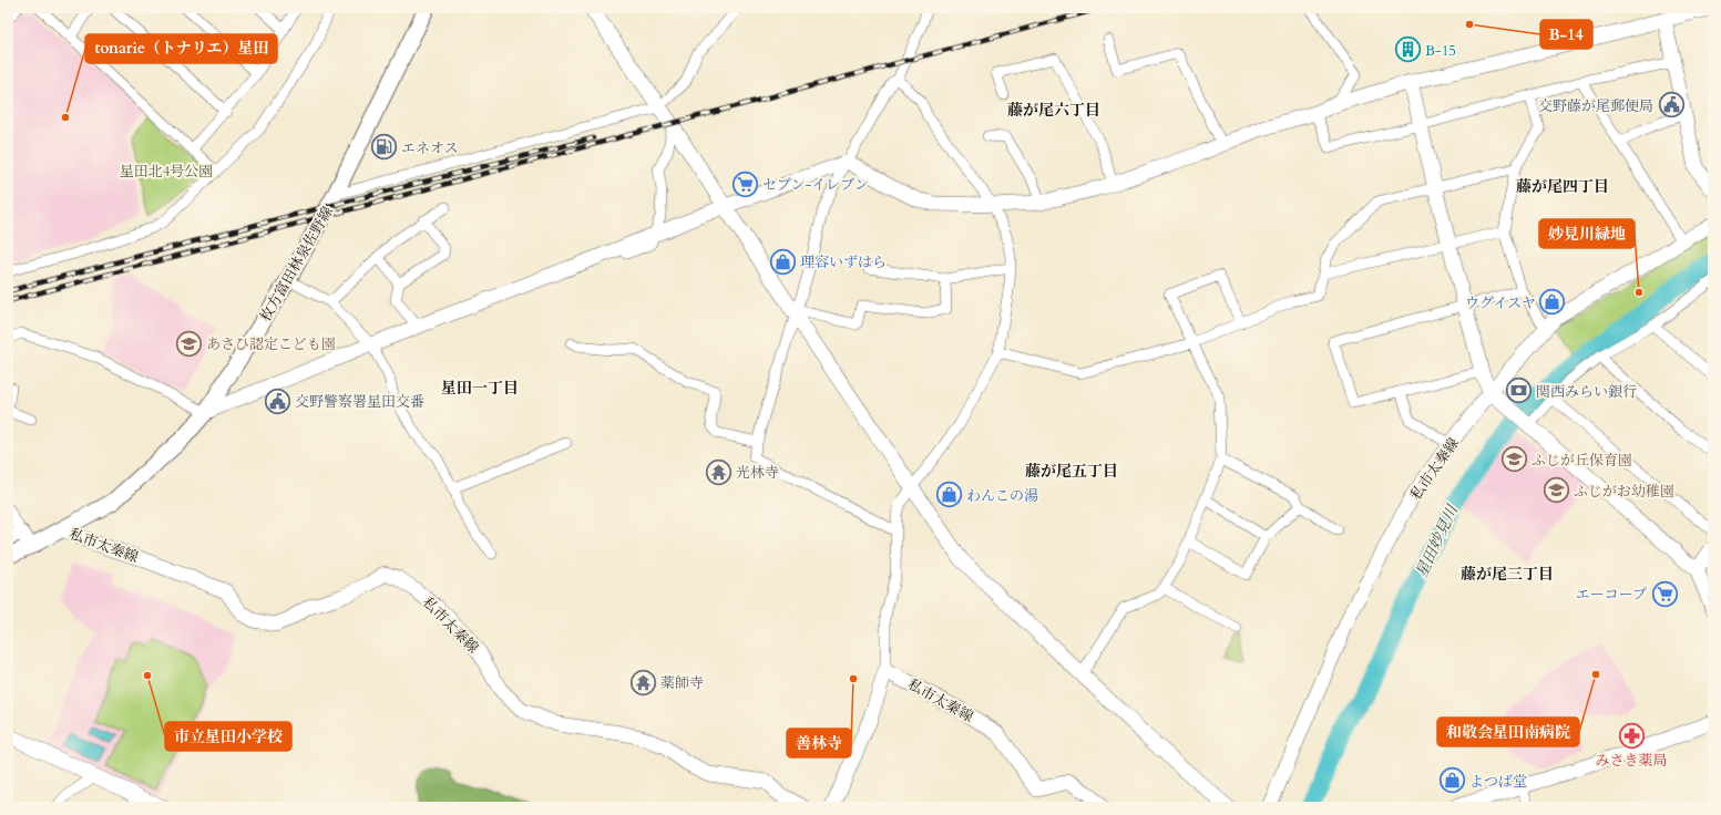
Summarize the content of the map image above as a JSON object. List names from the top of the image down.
{
  "streets": {
    "main road": ["枚方富田林泉佐野線"],
    "street": ["私市太秦線"]
  },
  "crossings": [
    ["枚方富田林泉佐野線", "私市太秦線"]
  ],
  "districts": [
    "藤が尾六丁目",
    "藤が尾四丁目",
    "星田一丁目",
    "藤が尾五丁目",
    "藤が尾三丁目"
  ],
  "water": ["星田妙見川"],
  "parks": ["星田北4号公園"],
  "places": {
    "other": [
      "B-14",
      "tonarie（トナリエ）星田",
      "妙見川緑地",
      "和敬会星田南病院",
      "市立星田小学校",
      "善林寺"
    ],
    "building": ["B-15"],
    "public building": ["交野藤が尾郵便局", "交野警察署星田交番"],
    "fuel station": ["エネオス"],
    "supermarket": ["セブン-イレブン", "エーコープ"],
    "shop": [
      "理容いずはら",
      "ウグイスヤ",
      "わんこの湯",
      "よつば堂"
    ],
    "school or university": ["あさひ認定こども園", "ふじが丘保育園", "ふじがお幼稚園"],
    "bank": ["関西みらい銀行"],
    "temple": ["光林寺", "薬師寺"],
    "pharmacy": ["みさき薬局"]
  }
}
